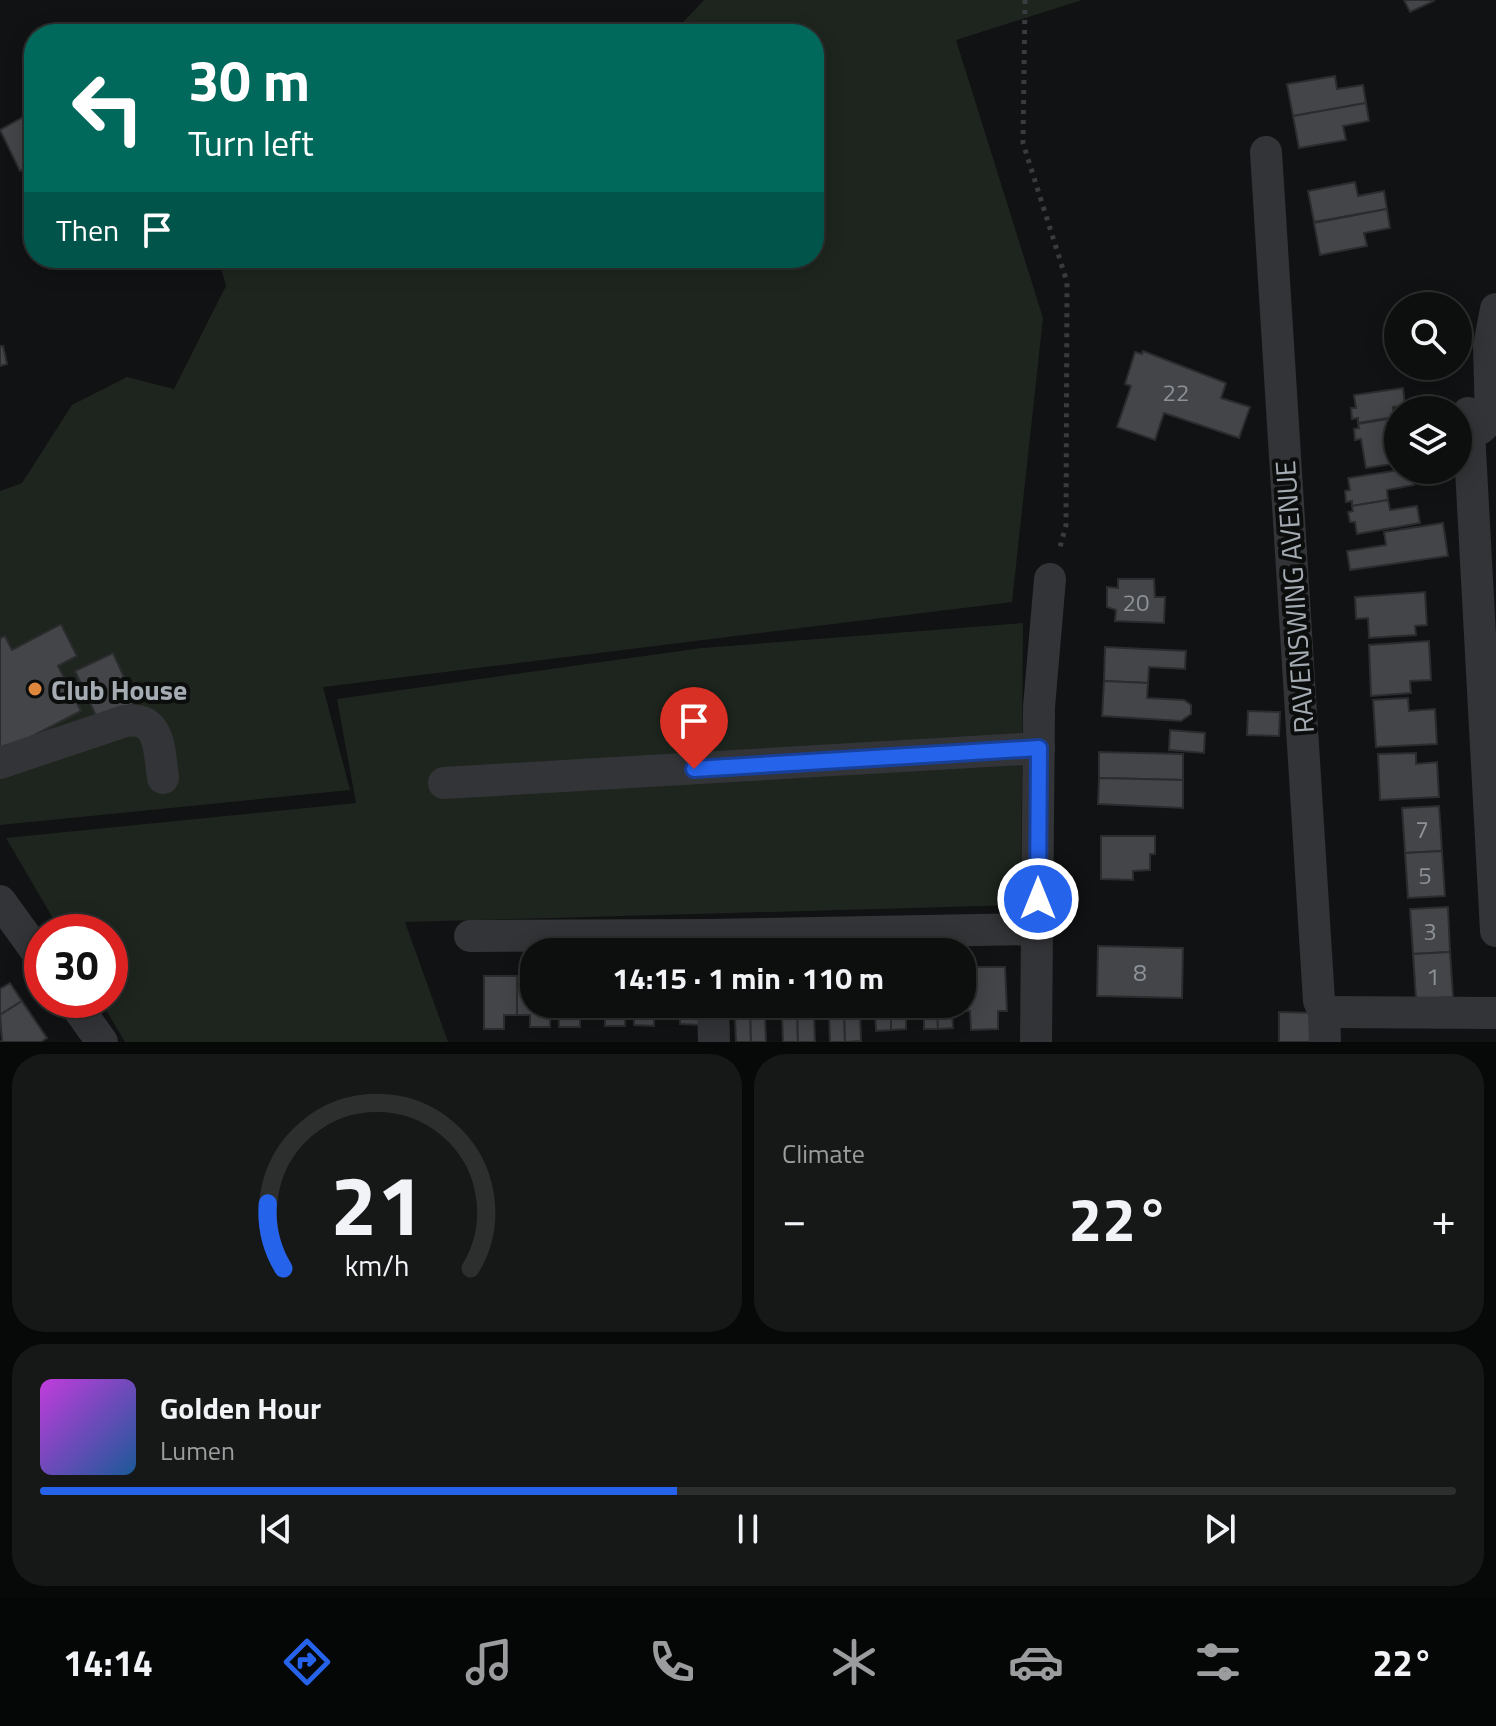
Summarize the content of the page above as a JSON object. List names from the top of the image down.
{
  "streets": {
    "street": ["RAVENSWING AVENUE"]
  },
  "places": ["Club House"],
  "house_numbers": [
    "22",
    "20",
    "7",
    "5",
    "3",
    "8",
    "1"
  ],
  "page": {
    "turn": ["30 m", "Turn left"],
    "then": "Then",
    "limit": "30",
    "trip": "14:15 · 1 min · 110 m",
    "tile": "Climate",
    "heat": ["−", "22°", "+"],
    "song": ["Golden Hour", "Lumen"],
    "tabs": ["14:14", "22°"],
    "gauge": ["21", "km/h"]
  }
}
